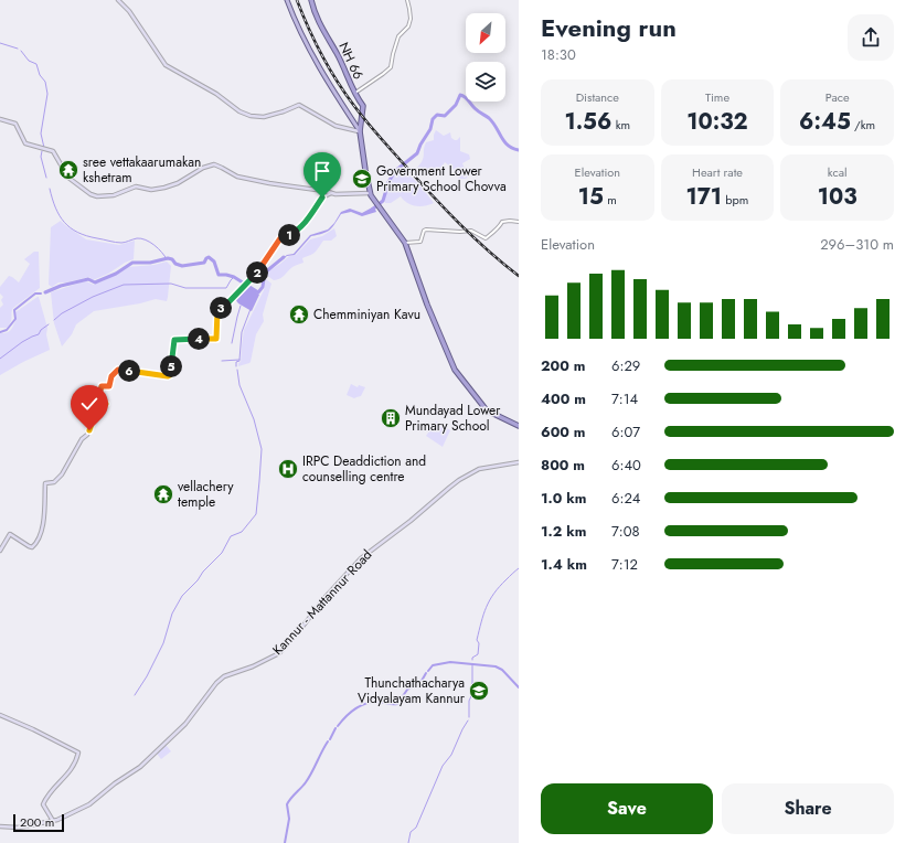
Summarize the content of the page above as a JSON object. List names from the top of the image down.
{
  "streets": {
    "highway": ["NH 66"],
    "main road": ["Kannur - Mattannur Road"]
  },
  "places": {
    "temple": ["sree vettakaarumakan kshetram", "Chemminiyan Kavu", "vellachery temple"],
    "school or university": ["Government Lower Primary School Chovva", "Thunchathacharya Vidyalayam Kannur"],
    "building": ["Mundayad Lower Primary School"],
    "hospital": ["IRPC Deaddiction and counselling centre"]
  },
  "scale_bar": "200 m",
  "north": "bottom left",
  "page": {
    "heading": ["Evening run", "18:30"],
    "stats": [
      ["Distance", "1.56 km"],
      ["Time", "10:32"],
      ["Pace", "6:45 /km"],
      ["Elevation", "15 m"],
      ["Heart rate", "171 bpm"],
      ["kcal", "103"]
    ],
    "pins": [
      "1",
      "2",
      "3",
      "4",
      "5",
      "6"
    ],
    "chart": ["Elevation", "296–310 m"],
    "list": [
      {
        "name": "200 m",
        "note": "6:29"
      },
      {
        "name": "400 m",
        "note": "7:14"
      },
      {
        "name": "600 m",
        "note": "6:07"
      },
      {
        "name": "800 m",
        "note": "6:40"
      },
      {
        "name": "1.0 km",
        "note": "6:24"
      },
      {
        "name": "1.2 km",
        "note": "7:08"
      },
      {
        "name": "1.4 km",
        "note": "7:12"
      }
    ],
    "buttons": ["Save", "Share"],
    "scale": "200 m"
  }
}
